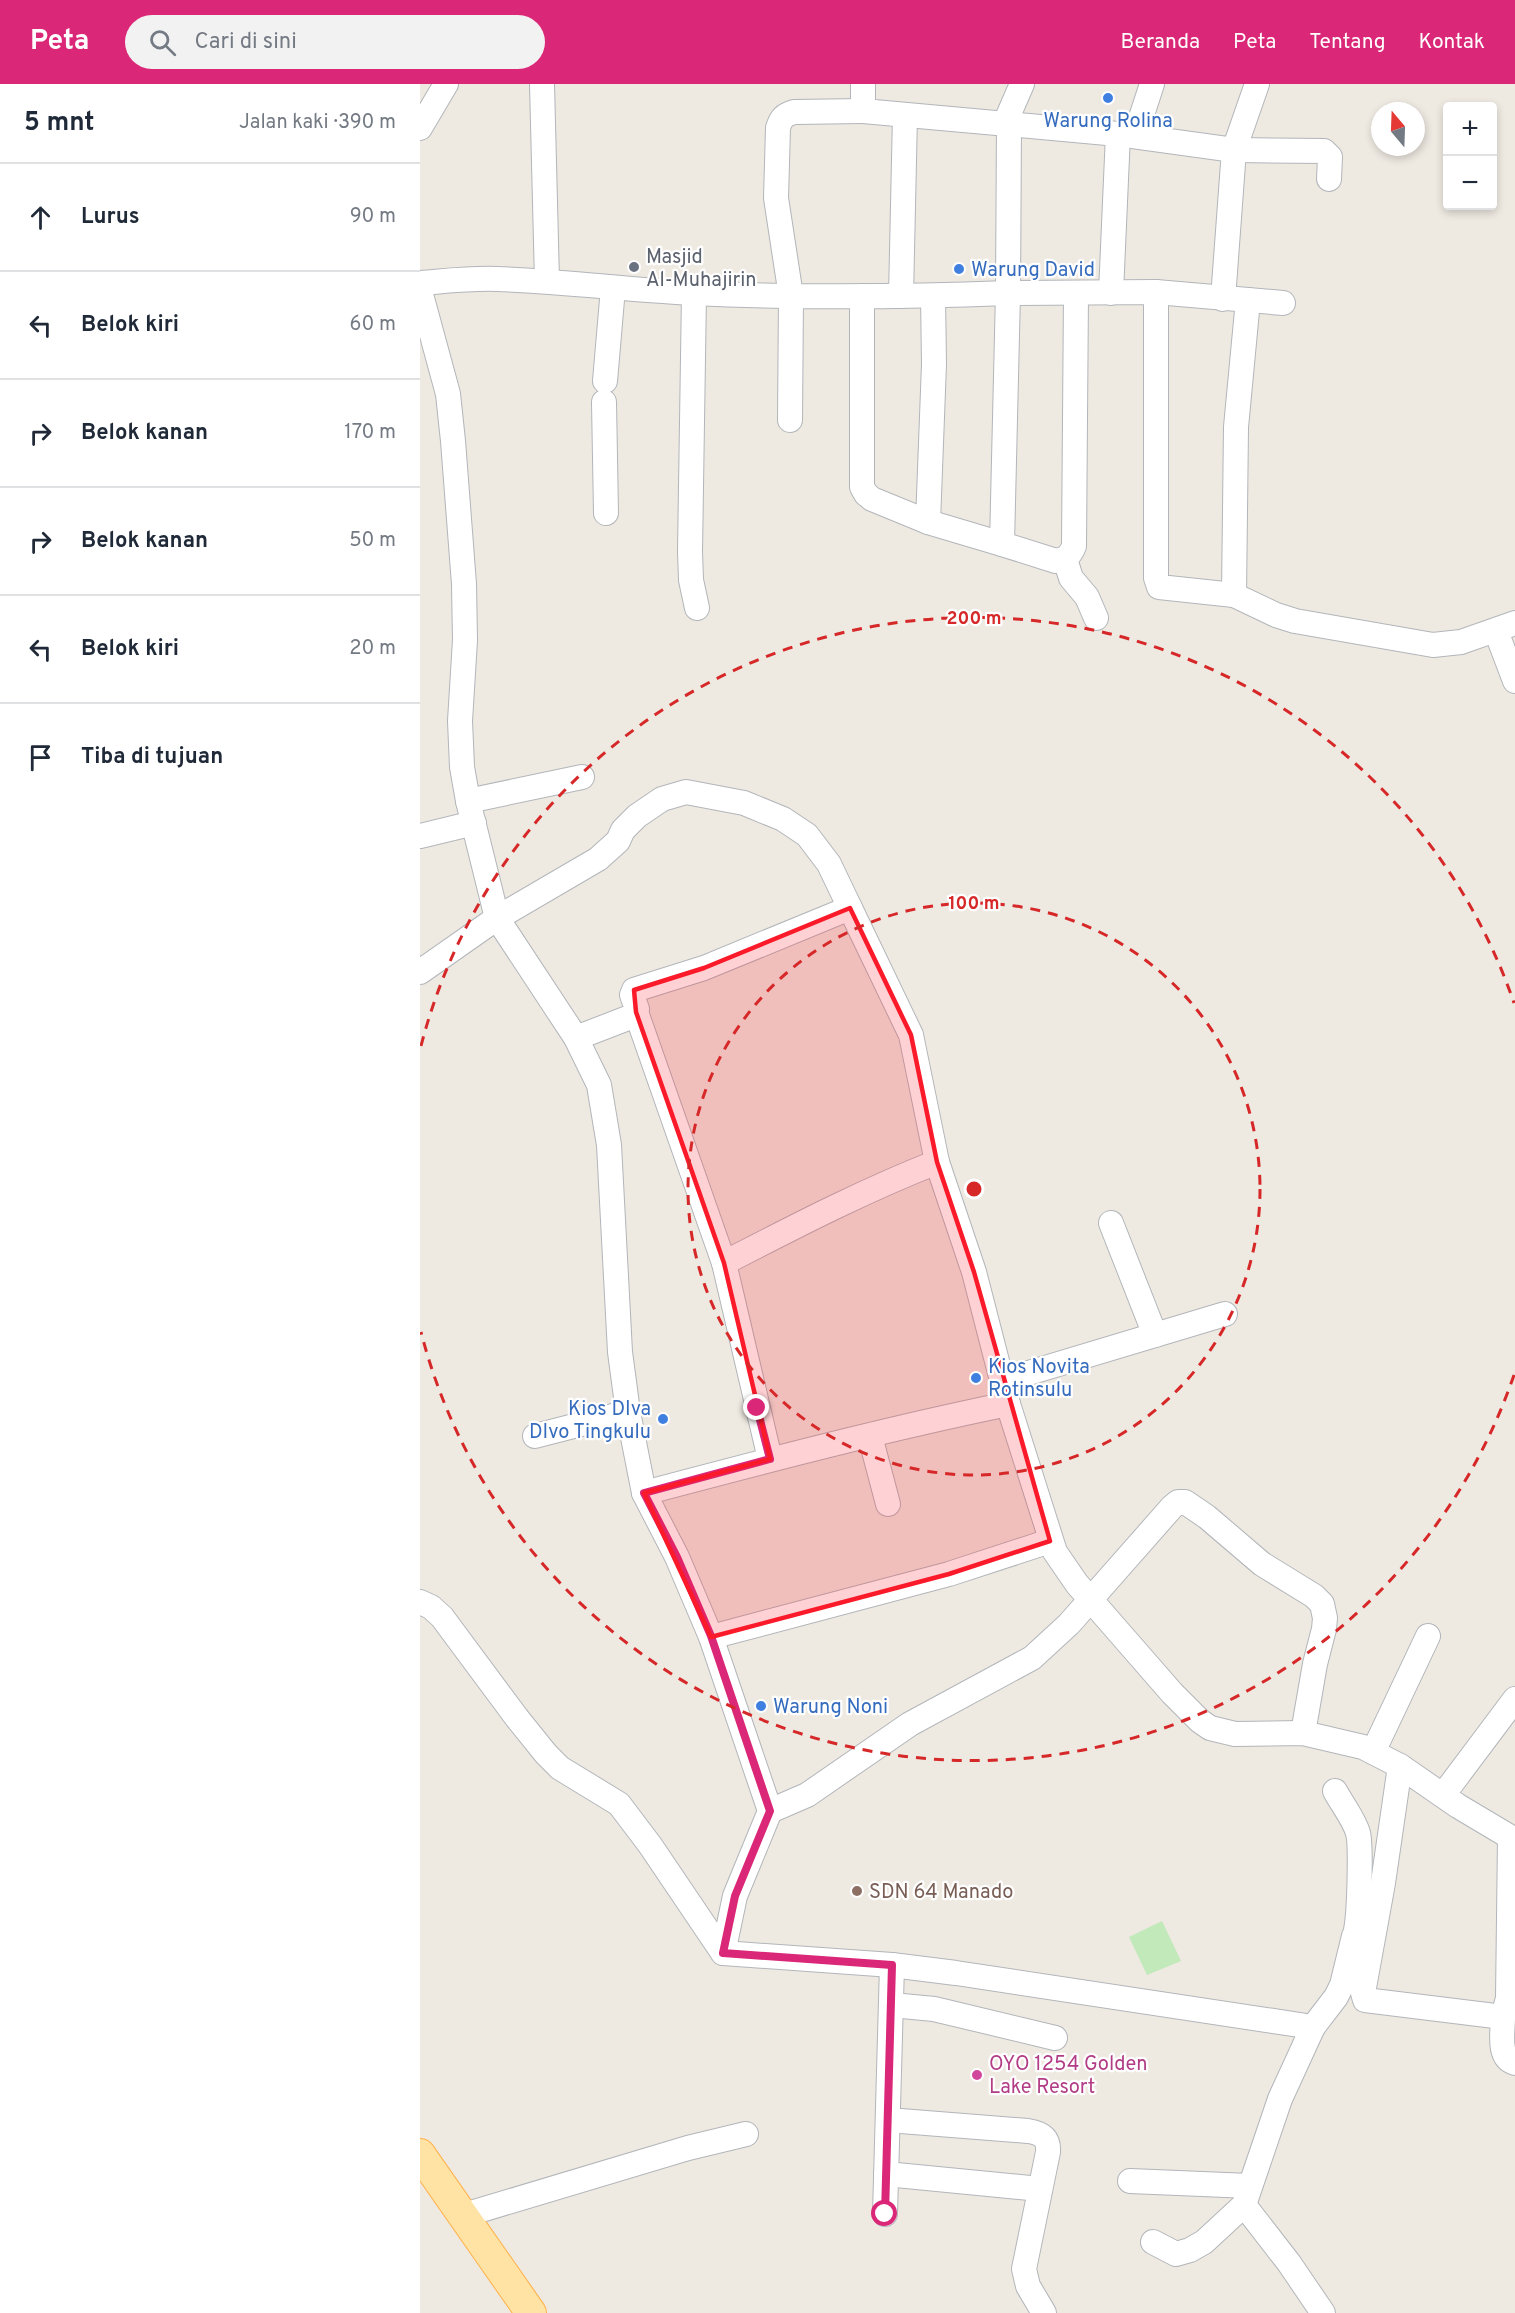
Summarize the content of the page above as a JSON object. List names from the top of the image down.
{
  "places": [
    "Warung Rolina",
    "Masjid Al-Muhajirin",
    "Warung David",
    "Kios Novita Rotinsulu",
    "Kios DIva DIvo Tingkulu",
    "Warung Noni",
    "SDN 64 Manado",
    "OYO 1254 Golden Lake Resort"
  ],
  "north": "top",
  "page": {
    "header": "Peta",
    "search": "Cari di sini",
    "nav": [
      "Beranda",
      "Peta",
      "Tentang",
      "Kontak"
    ],
    "heading": ["5 mnt", "Jalan kaki · 390 m"],
    "map_buttons": ["+", "−"],
    "list": [
      ["Lurus", "90 m"],
      ["Belok kiri", "60 m"],
      ["Belok kanan", "170 m"],
      ["Belok kanan", "50 m"],
      ["Belok kiri", "20 m"],
      "Tiba di tujuan"
    ]
  },
  "rings": ["200 m", "100 m"]
}
